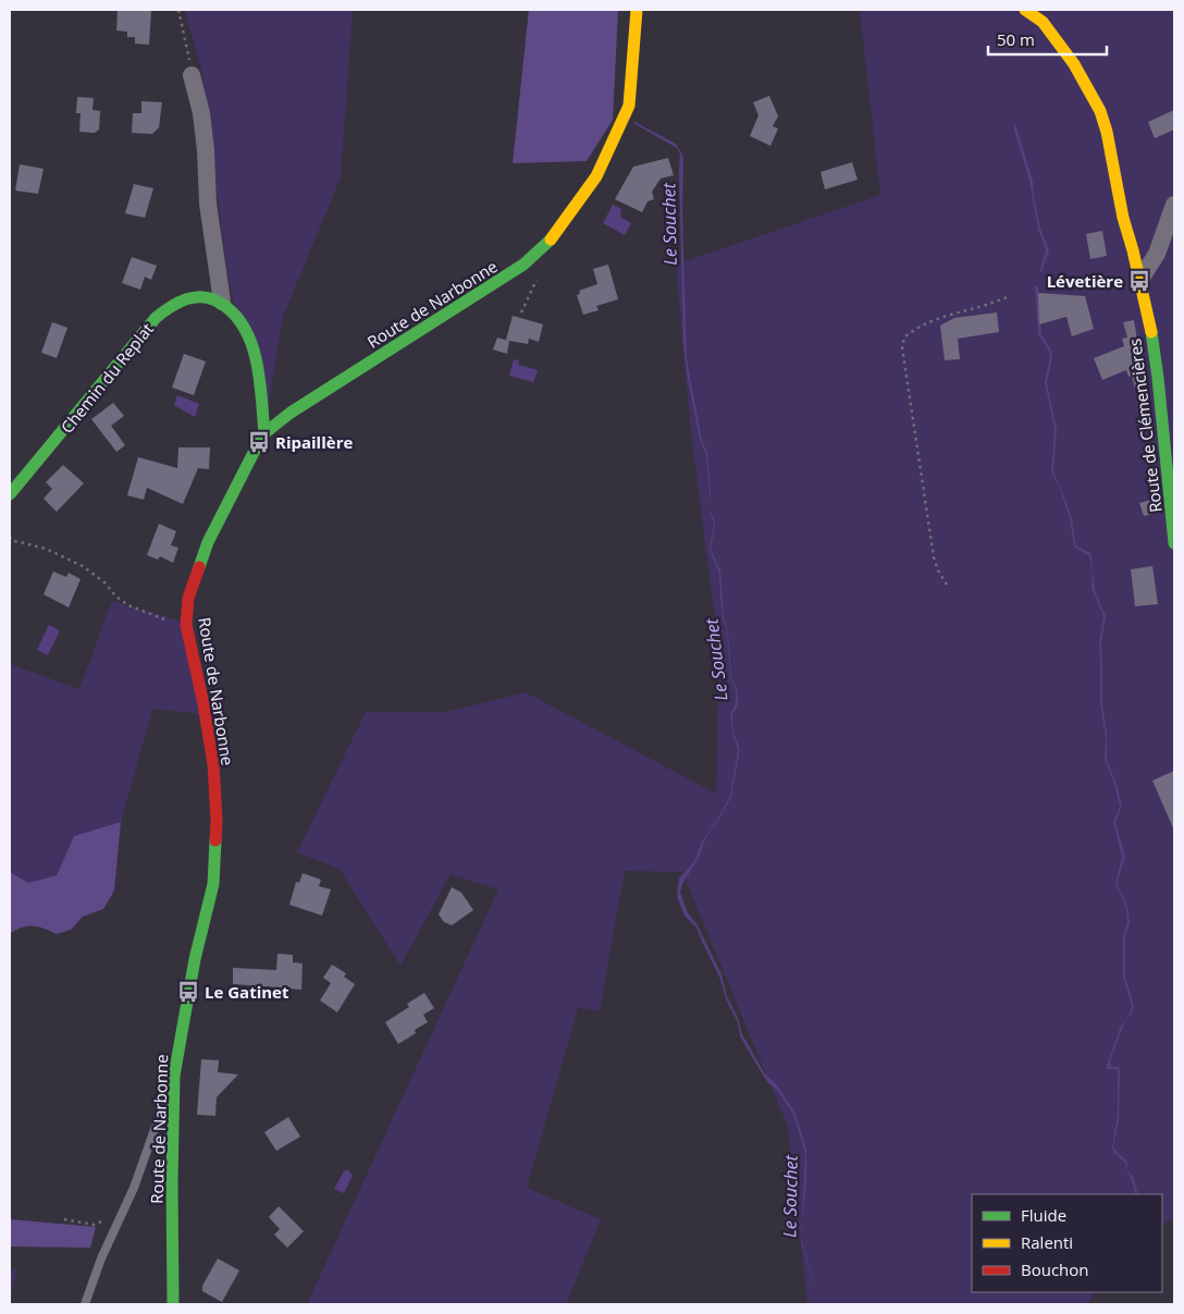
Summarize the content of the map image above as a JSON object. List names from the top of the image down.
{
  "streets": {
    "street": ["Route de Narbonne", "Chemin du Replat", "Route de Clémencières"]
  },
  "water": ["Le Souchet"],
  "places": {
    "bus stop": ["Lévetière", "Ripaillère", "Le Gatinet"]
  },
  "legend": ["Fluide", "Ralenti", "Bouchon"],
  "scale_bar": "50 m"
}
